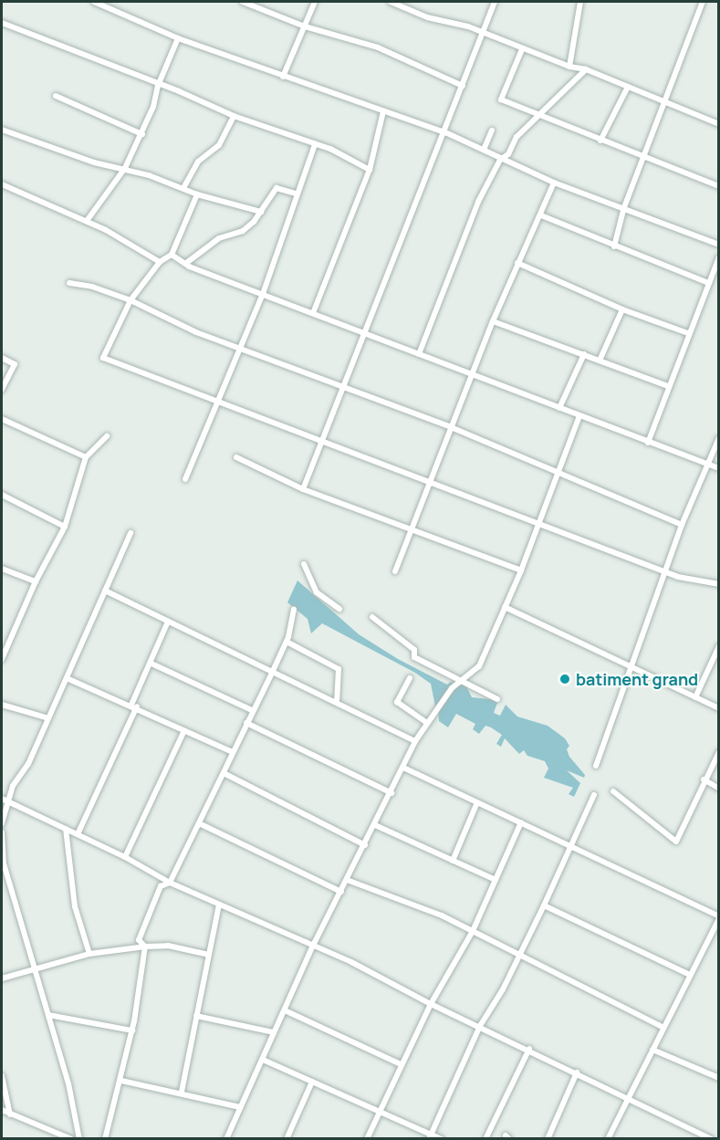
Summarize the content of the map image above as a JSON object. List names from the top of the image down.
{
  "places": ["batiment grand"]
}
